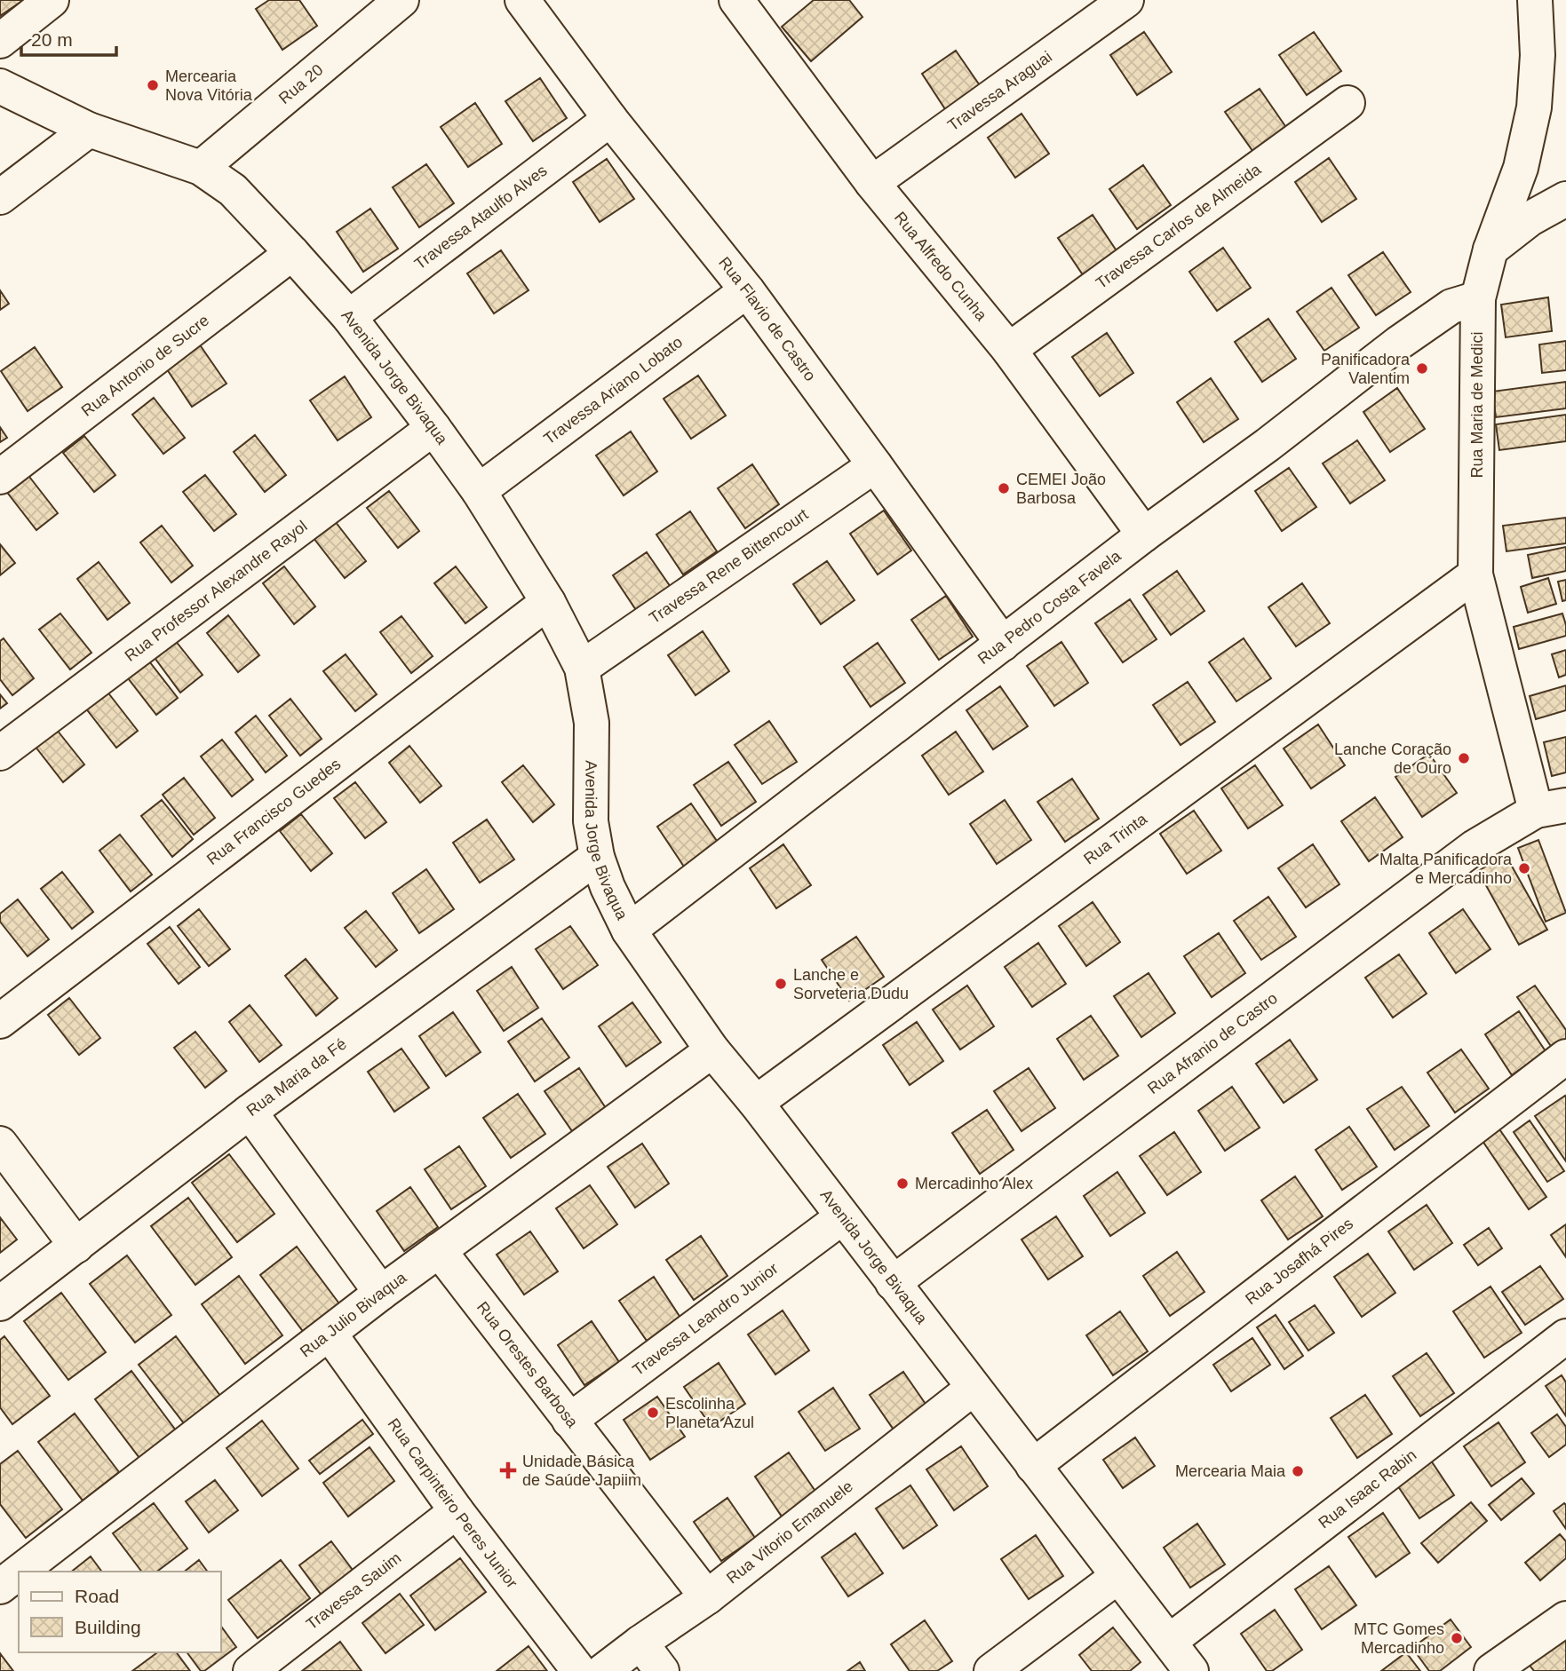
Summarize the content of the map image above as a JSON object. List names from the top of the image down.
{
  "streets": {
    "street": [
      "Rua 20",
      "Travessa Araguai",
      "Travessa Ataulfo Alves",
      "Travessa Carlos de Almeida",
      "Rua Alfredo Cunha",
      "Rua Flavio de Castro",
      "Rua Antonio de Sucre",
      "Avenida Jorge Bivaqua",
      "Travessa Ariano Lobato",
      "Rua Maria de Medici",
      "Travessa Rene Bittencourt",
      "Rua Professor Alexandre Rayol",
      "Rua Pedro Costa Favela",
      "Rua Francisco Guedes",
      "Rua Trinta",
      "Rua Afranio de Castro",
      "Rua Maria da Fé",
      "Rua Josafhá Pires",
      "Rua Julio Bivaqua",
      "Travessa Leandro Junior",
      "Rua Orestes Barbosa",
      "Rua Isaac Rabin",
      "Rua Carpinteiro Peres Junior",
      "Rua Vitorio Emanuele",
      "Travessa Sauim"
    ]
  },
  "crossings": [
    ["Rua 20", "Avenida Jorge Bivaqua"],
    ["Travessa Araguai", "Rua Alfredo Cunha"],
    ["Travessa Ataulfo Alves", "Rua Flavio de Castro"],
    ["Travessa Ataulfo Alves", "Avenida Jorge Bivaqua"],
    ["Travessa Carlos de Almeida", "Rua Alfredo Cunha"],
    ["Rua Alfredo Cunha", "Rua Pedro Costa Favela"],
    ["Rua Flavio de Castro", "Travessa Ariano Lobato"],
    ["Rua Flavio de Castro", "Travessa Rene Bittencourt"],
    ["Rua Flavio de Castro", "Rua Pedro Costa Favela"],
    ["Rua Antonio de Sucre", "Avenida Jorge Bivaqua"],
    ["Avenida Jorge Bivaqua", "Travessa Ariano Lobato"],
    ["Avenida Jorge Bivaqua", "Travessa Rene Bittencourt"],
    ["Avenida Jorge Bivaqua", "Rua Professor Alexandre Rayol"],
    ["Avenida Jorge Bivaqua", "Rua Pedro Costa Favela"],
    ["Avenida Jorge Bivaqua", "Rua Francisco Guedes"],
    ["Avenida Jorge Bivaqua", "Rua Trinta"],
    ["Avenida Jorge Bivaqua", "Rua Afranio de Castro"],
    ["Avenida Jorge Bivaqua", "Rua Maria da Fé"],
    ["Avenida Jorge Bivaqua", "Rua Josafhá Pires"],
    ["Avenida Jorge Bivaqua", "Rua Julio Bivaqua"],
    ["Avenida Jorge Bivaqua", "Travessa Leandro Junior"],
    ["Avenida Jorge Bivaqua", "Rua Isaac Rabin"],
    ["Avenida Jorge Bivaqua", "Rua Vitorio Emanuele"],
    ["Rua Maria de Medici", "Rua Pedro Costa Favela"],
    ["Rua Maria de Medici", "Rua Trinta"],
    ["Rua Maria de Medici", "Rua Afranio de Castro"],
    ["Rua Julio Bivaqua", "Rua Orestes Barbosa"],
    ["Rua Julio Bivaqua", "Rua Carpinteiro Peres Junior"],
    ["Travessa Leandro Junior", "Rua Orestes Barbosa"],
    ["Rua Orestes Barbosa", "Rua Vitorio Emanuele"],
    ["Rua Carpinteiro Peres Junior", "Travessa Sauim"]
  ],
  "places": {
    "other": [
      "Mercearia Nova Vitória",
      "Panificadora Valentim",
      "CEMEI João Barbosa",
      "Lanche Coração de Ouro",
      "Malta Panificadora e Mercadinho",
      "Lanche e Sorveteria Dudu",
      "Mercadinho Alex",
      "Escolinha Planeta Azul",
      "Mercearia Maia",
      "MTC Gomes Mercadinho"
    ],
    "health": ["Unidade Básica de Saúde Japiim"]
  },
  "legend": ["Road", "Building"],
  "scale_bar": "20 m"
}
